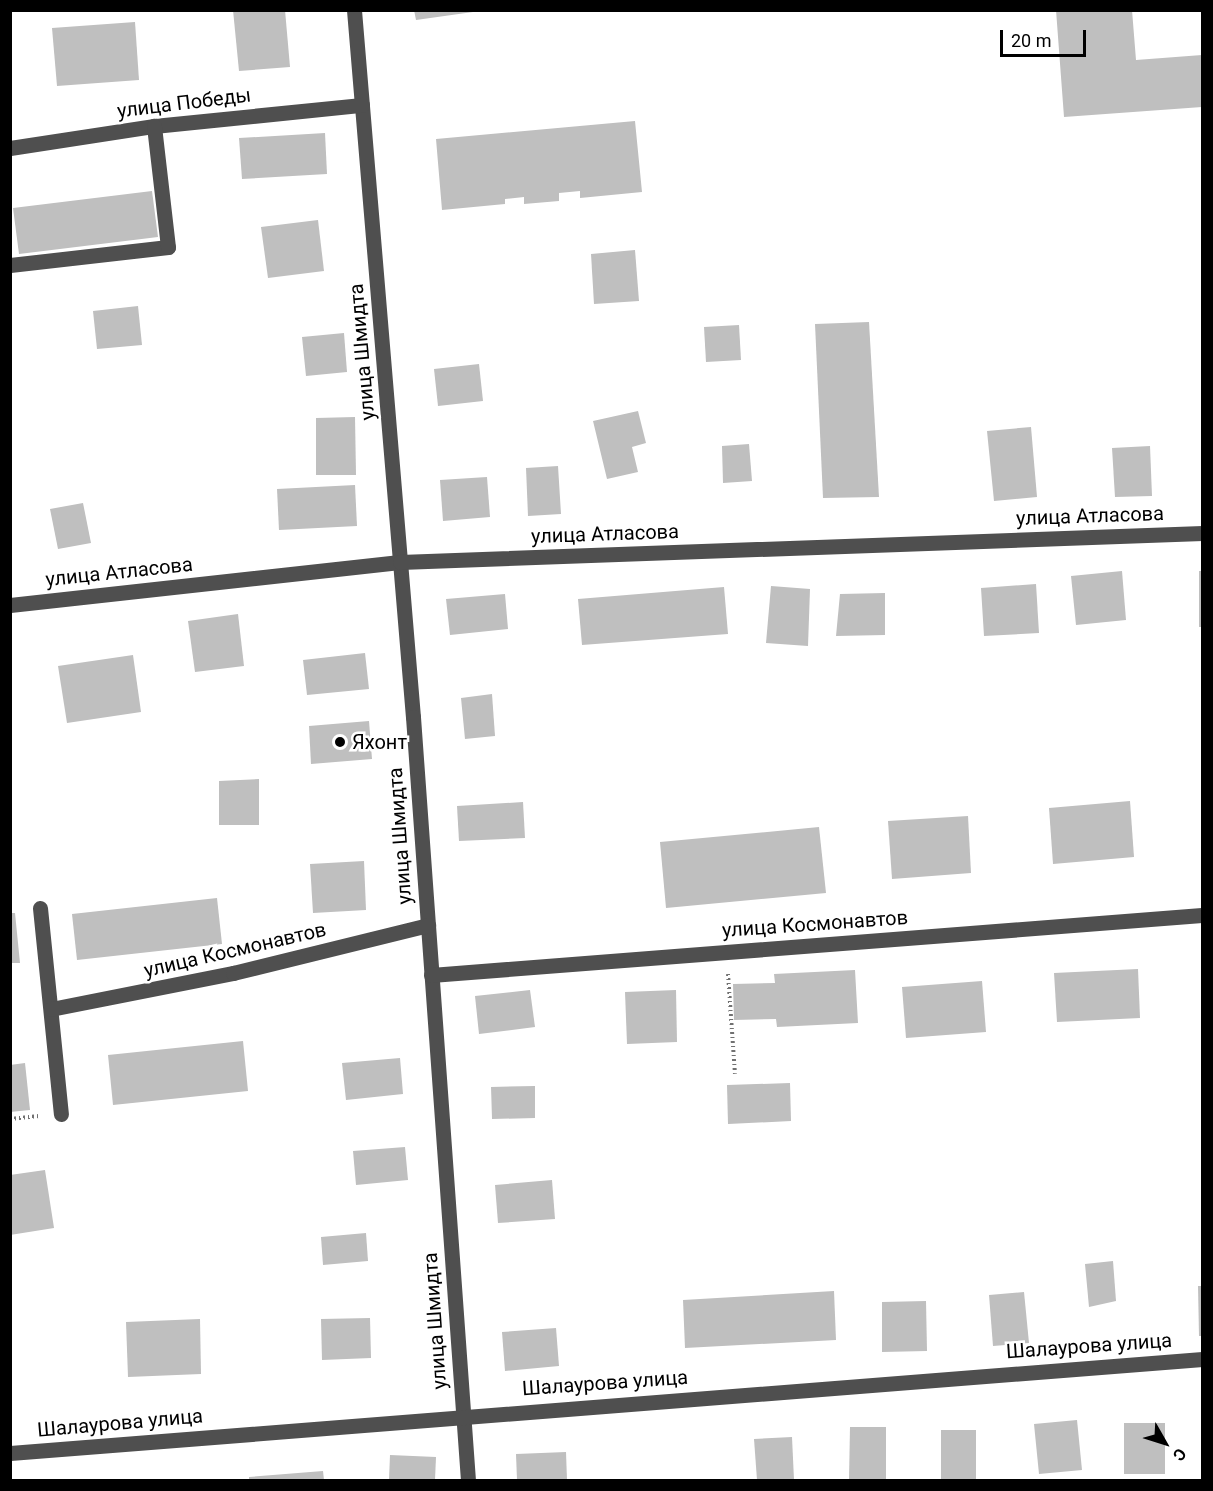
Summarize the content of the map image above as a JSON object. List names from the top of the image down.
{
  "streets": {
    "street": [
      "улица Победы",
      "улица Шмидта",
      "улица Атласова",
      "улица Космонавтов",
      "Шалаурова улица"
    ]
  },
  "crossings": [
    ["улица Победы", "улица Шмидта"],
    ["улица Шмидта", "улица Атласова"],
    ["улица Шмидта", "улица Космонавтов"],
    ["улица Шмидта", "Шалаурова улица"]
  ],
  "places": ["Яхонт"],
  "scale_bar": "20 m",
  "north": "bottom right"
}
